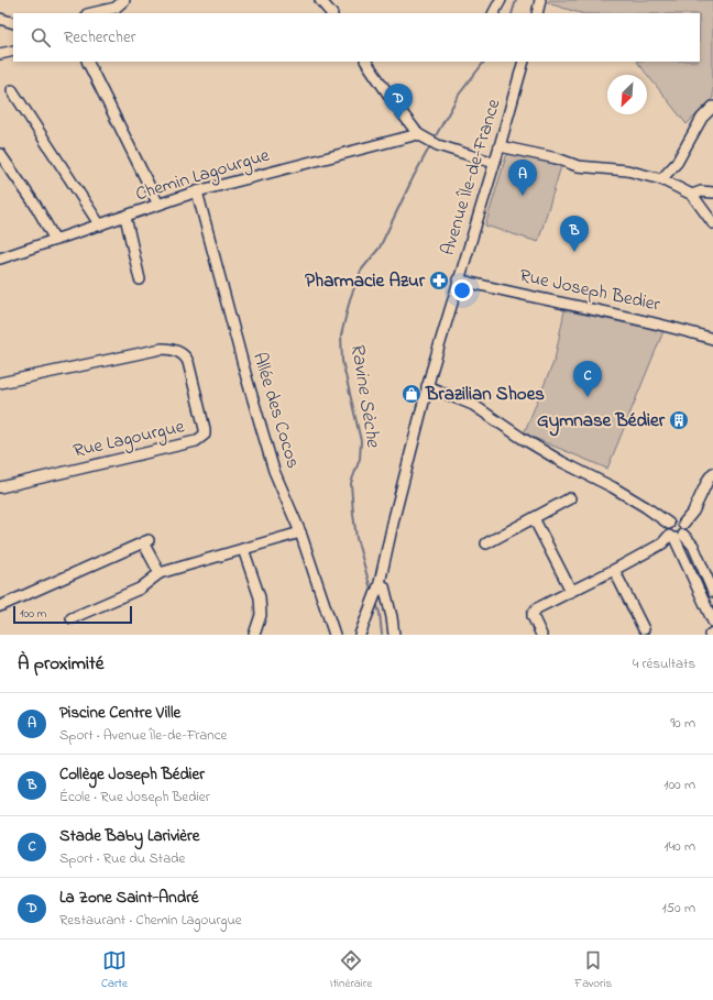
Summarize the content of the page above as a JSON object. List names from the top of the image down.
{
  "streets": {
    "street": [
      "Chemin Lagourgue",
      "Avenue Île-de-France",
      "Rue Joseph Bedier",
      "Allée des Cocos",
      "Rue Lagourgue"
    ]
  },
  "crossings": [
    ["Chemin Lagourgue", "Allée des Cocos"],
    ["Avenue Île-de-France", "Rue Joseph Bedier"]
  ],
  "water": ["Ravine Sèche"],
  "places": {
    "pharmacy": ["Pharmacie Azur"],
    "shop": ["Brazilian Shoes"],
    "building": ["Gymnase Bédier"]
  },
  "scale_bar": "100 m",
  "north": "bottom left",
  "page": {
    "search": "Rechercher",
    "pins": [
      "D",
      "A",
      "B",
      "C"
    ],
    "scale": "100 m",
    "heading": ["À proximité", "4 résultats"],
    "list": [
      {
        "mark": "A",
        "name": "Piscine Centre Ville",
        "note": "Sport · Avenue Île-de-France",
        "value": "90 m"
      },
      {
        "mark": "B",
        "name": "Collège Joseph Bédier",
        "note": "École · Rue Joseph Bedier",
        "value": "100 m"
      },
      {
        "mark": "C",
        "name": "Stade Baby Larivière",
        "note": "Sport · Rue du Stade",
        "value": "140 m"
      },
      {
        "mark": "D",
        "name": "La Zone Saint-André",
        "note": "Restaurant · Chemin Lagourgue",
        "value": "150 m"
      }
    ],
    "nav": ["Carte", "Itinéraire", "Favoris"]
  }
}
